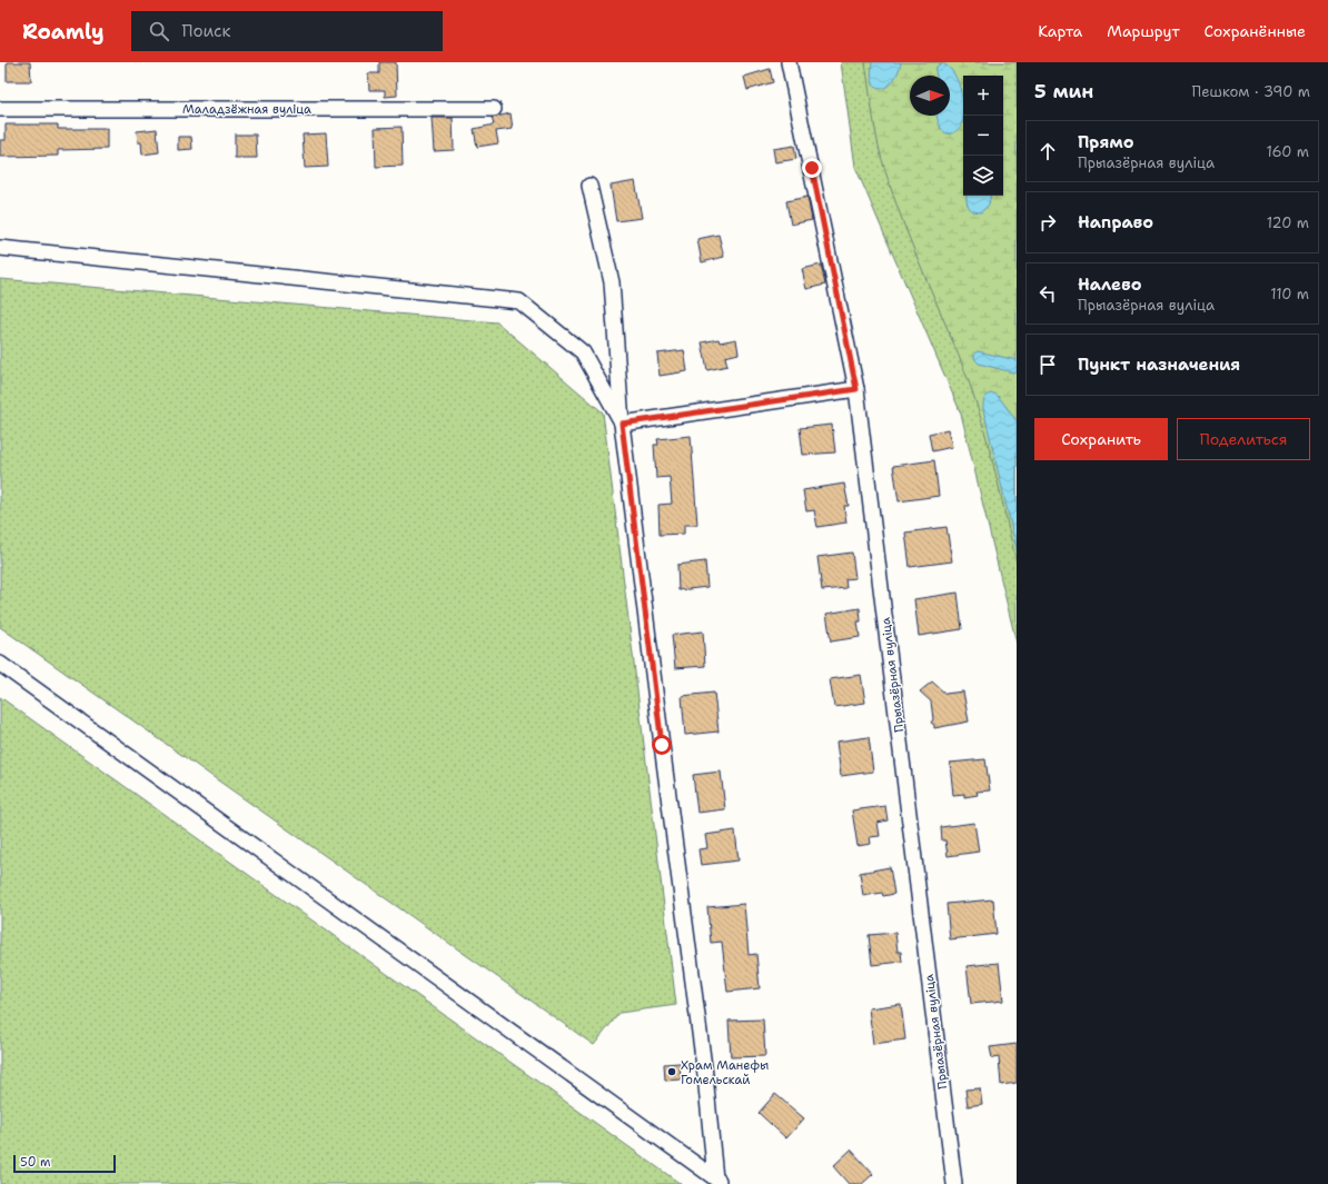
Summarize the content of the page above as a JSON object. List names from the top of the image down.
{
  "streets": {
    "street": ["Маладзёжная вуліца", "Прыазёрная вуліца"]
  },
  "places": ["Храм Манефы Гомельскай"],
  "scale_bar": "50 m",
  "north": "right",
  "page": {
    "header": "Roamly",
    "search": "Поиск",
    "nav": ["Карта", "Маршрут", "Сохранённые"],
    "heading": ["5 мин", "Пешком · 390 m"],
    "map_buttons": ["+", "−"],
    "list": [
      ["Прямо", "Прыазёрная вуліца", "160 m"],
      ["Направо", "120 m"],
      ["Налево", "Прыазёрная вуліца", "110 m"],
      "Пункт назначения"
    ],
    "buttons": ["Сохранить", "Поделиться"],
    "scale": "50 m"
  }
}
